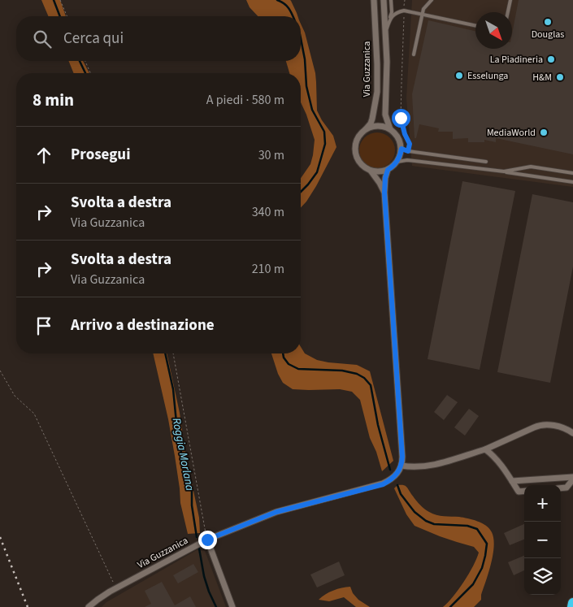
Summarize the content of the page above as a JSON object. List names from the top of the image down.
{
  "streets": {
    "street": ["Via Guzzanica"]
  },
  "water": ["Roggia Morlana"],
  "places": [
    "Douglas",
    "La Piadineria",
    "Esselunga",
    "H&M",
    "MediaWorld"
  ],
  "north": "bottom right",
  "page": {
    "search": "Cerca qui",
    "heading": ["8 min", "A piedi · 580 m"],
    "list": [
      ["Prosegui", "30 m"],
      ["Svolta a destra", "Via Guzzanica", "340 m"],
      ["Svolta a destra", "Via Guzzanica", "210 m"],
      "Arrivo a destinazione"
    ],
    "map_buttons": ["+", "−"]
  }
}
